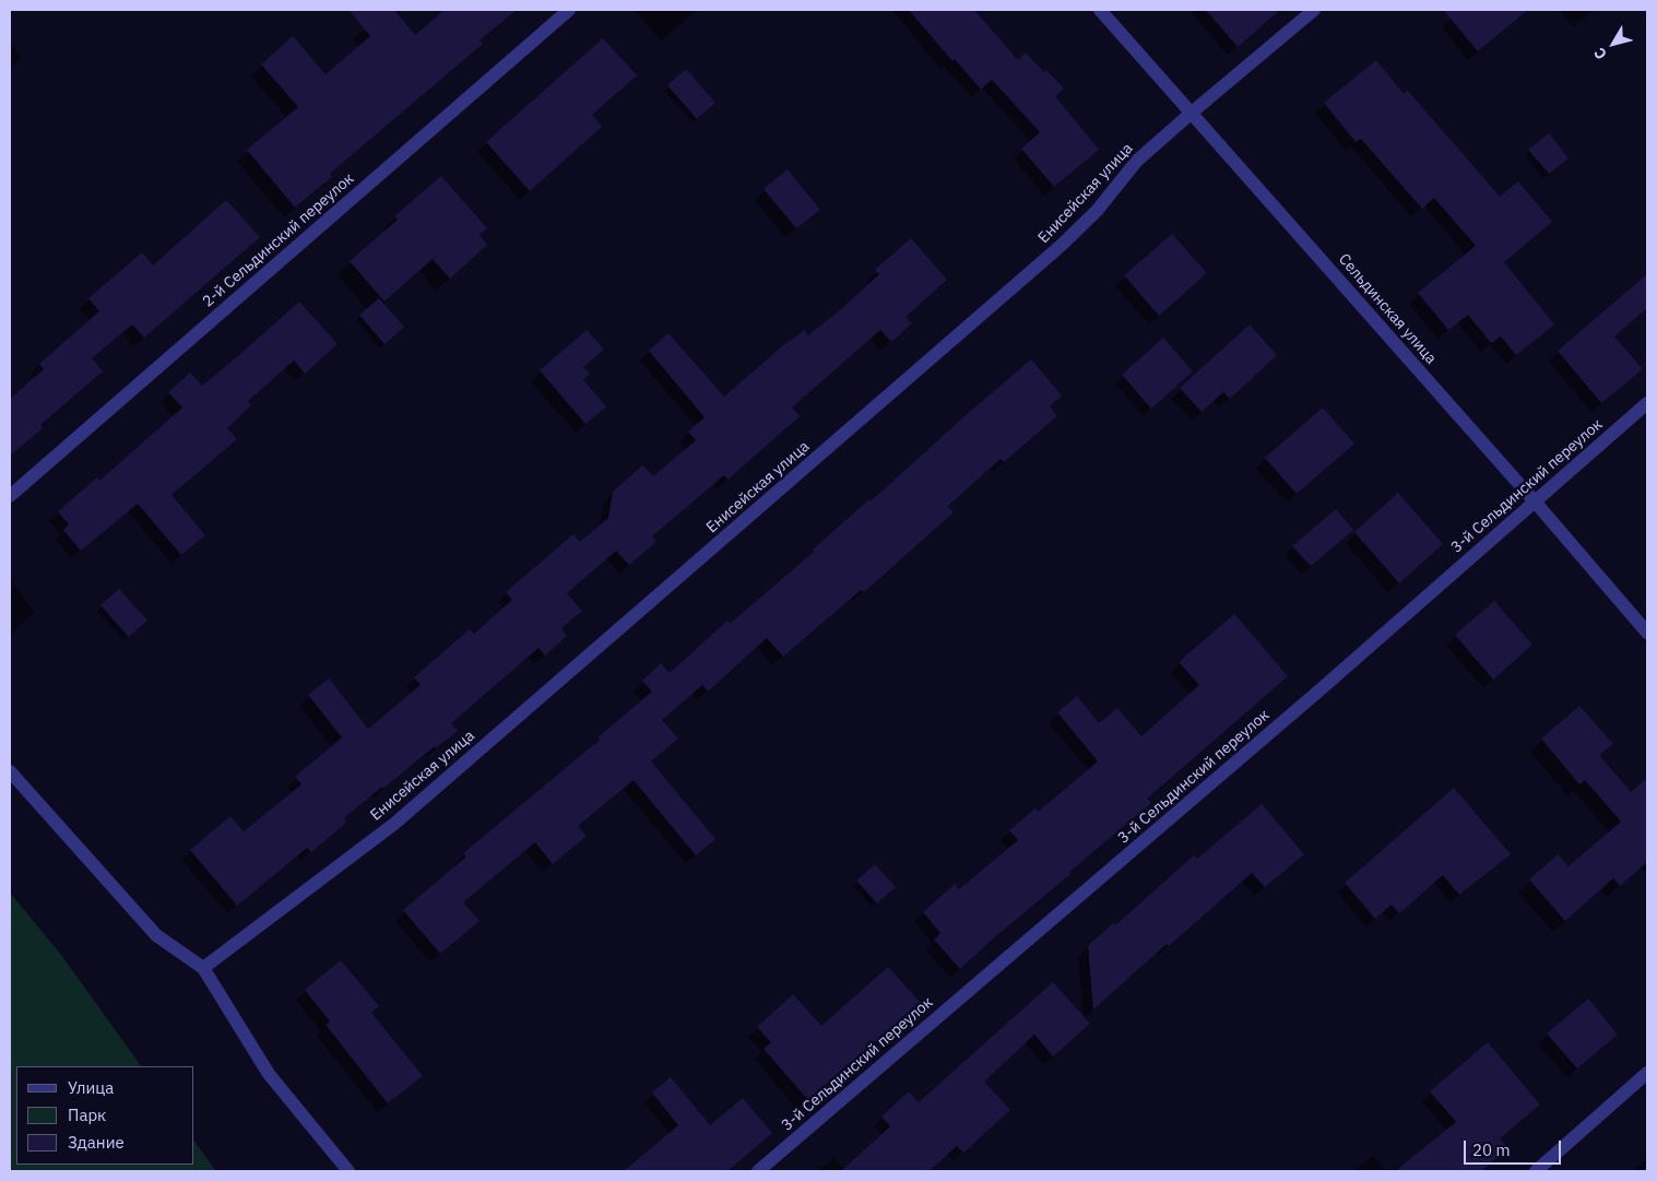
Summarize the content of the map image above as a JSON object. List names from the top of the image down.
{
  "streets": {
    "street": [
      "Енисейская улица",
      "2-й Сельдинский переулок",
      "Сельдинская улица",
      "3-й Сельдинский переулок"
    ]
  },
  "crossings": [
    ["Енисейская улица", "Сельдинская улица"],
    ["Сельдинская улица", "3-й Сельдинский переулок"]
  ],
  "legend": ["Улица", "Парк", "Здание"],
  "scale_bar": "20 m",
  "north": "bottom left"
}
